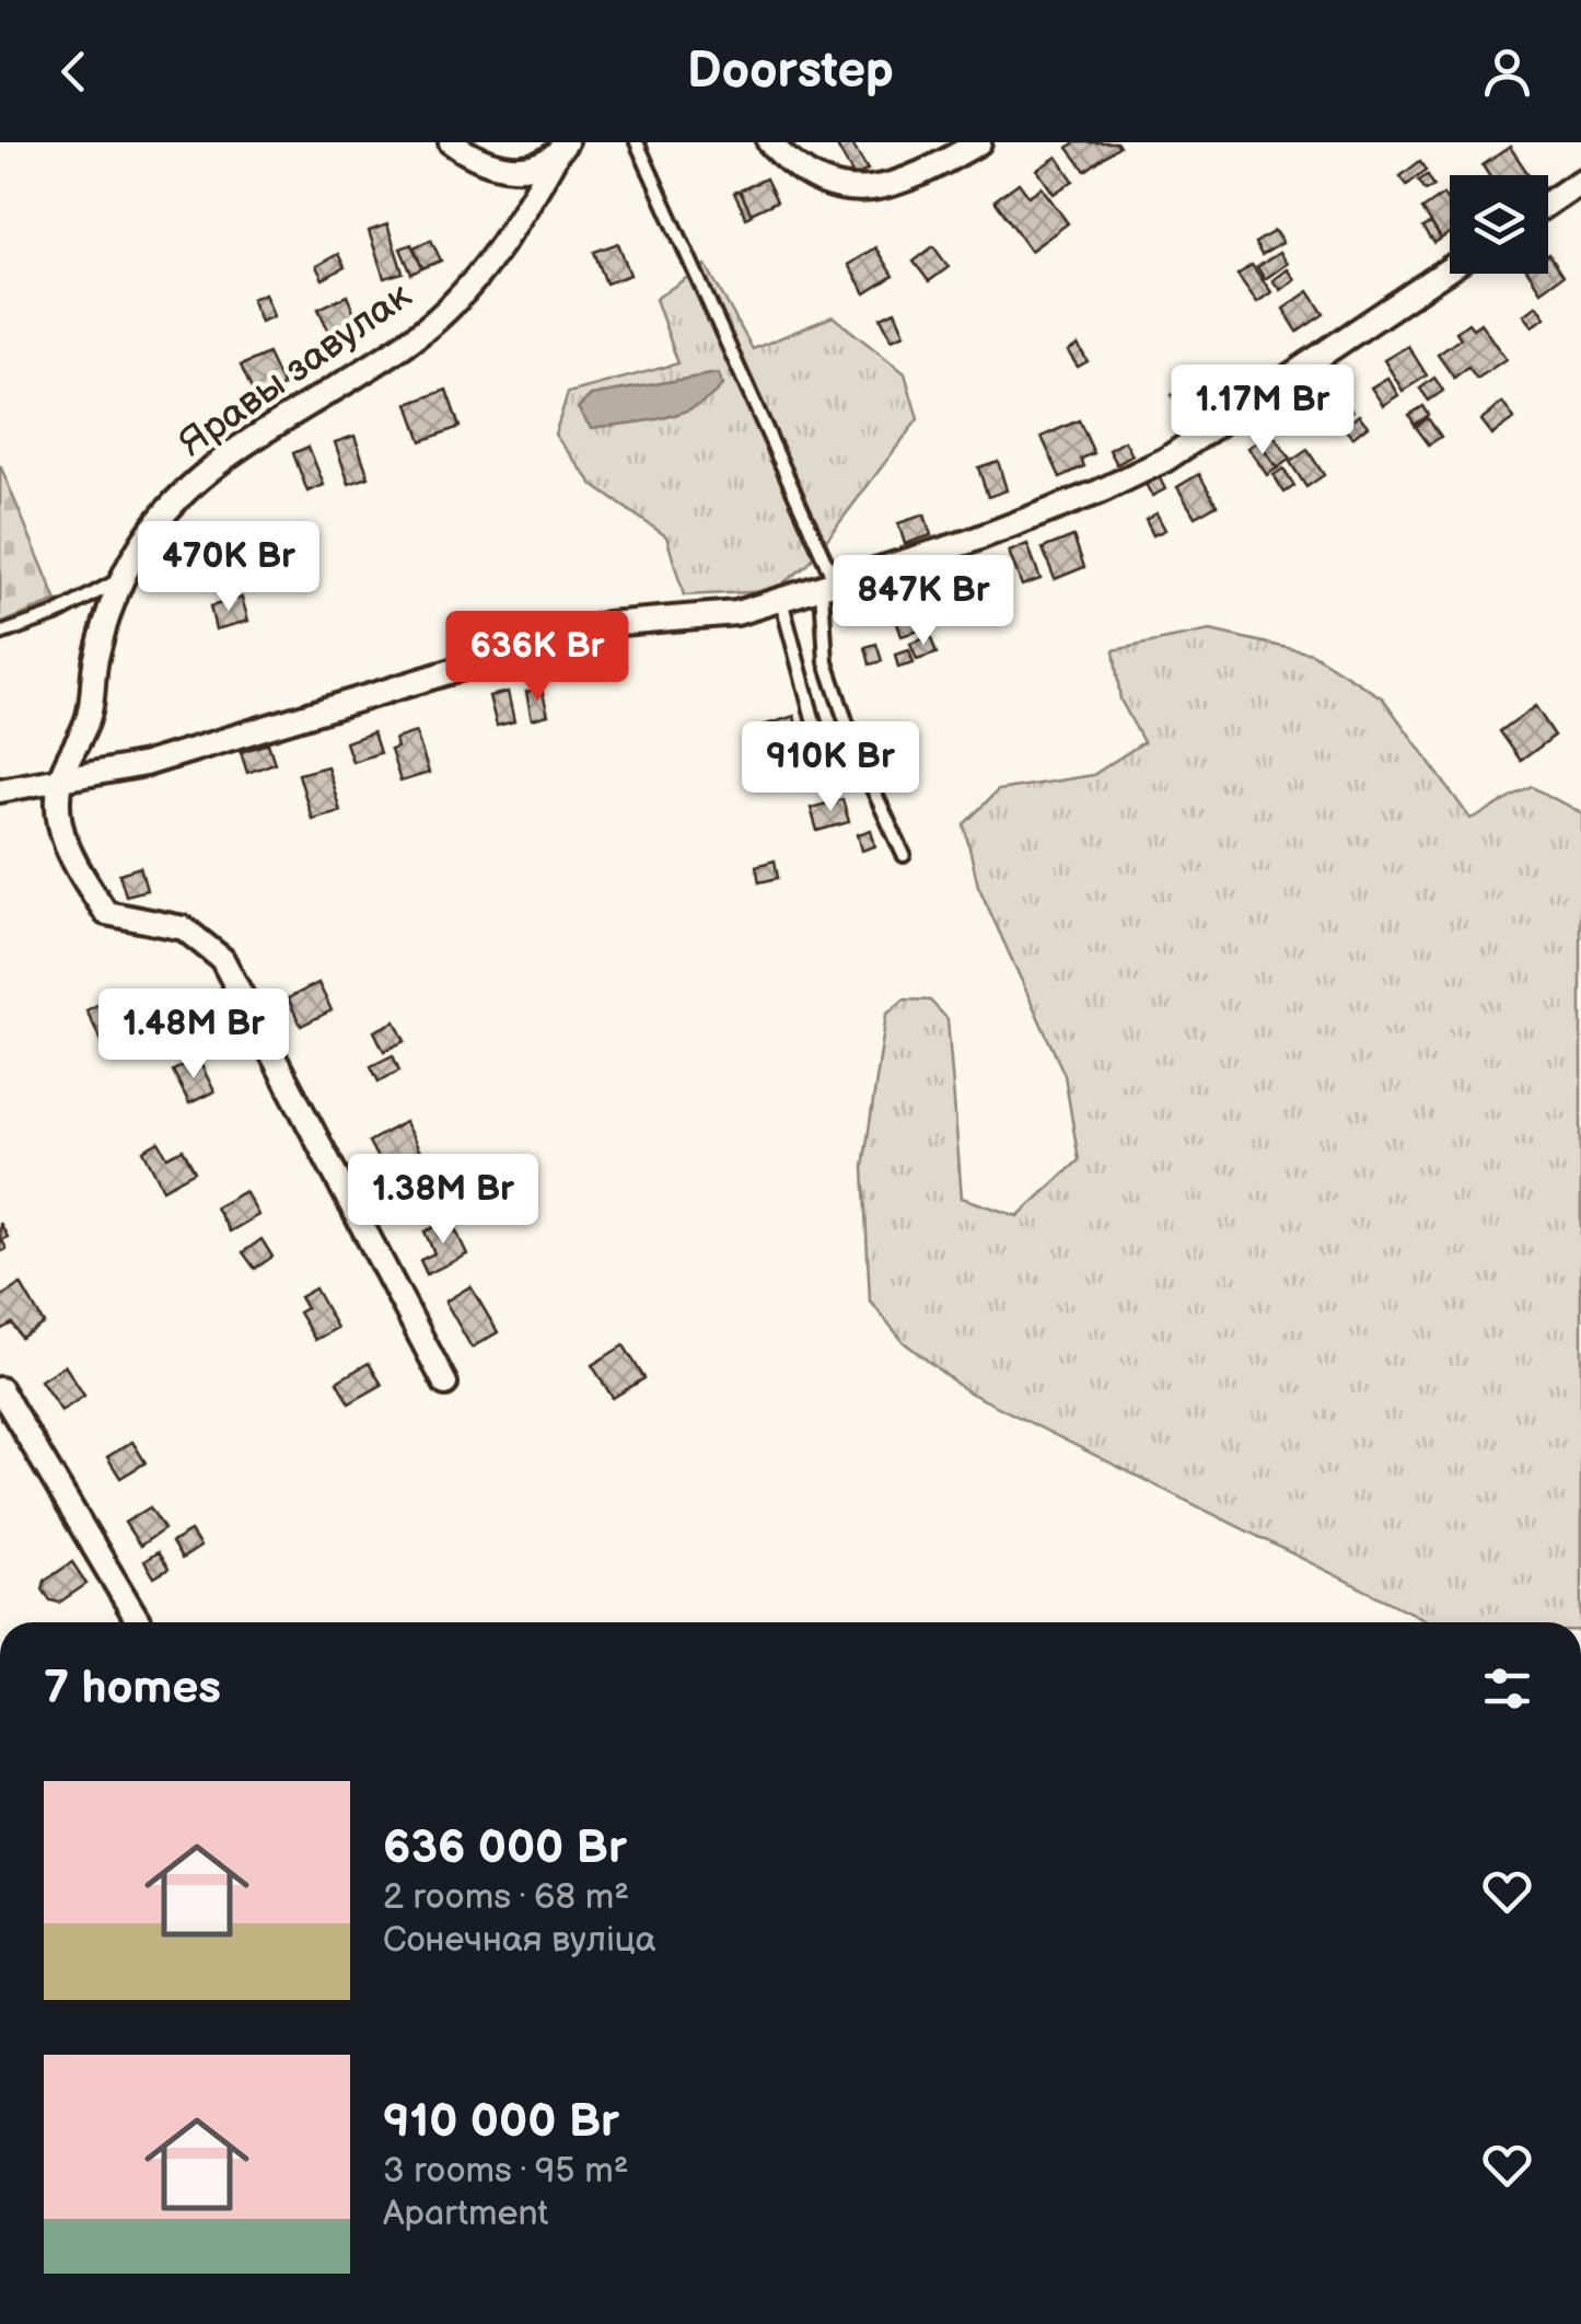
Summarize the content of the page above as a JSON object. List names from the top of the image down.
{
  "streets": {
    "street": ["Яравы завулак"]
  },
  "page": {
    "header": "Doorstep",
    "price": [
      "1.17M Br",
      "470K Br",
      "847K Br",
      "636K Br",
      "910K Br",
      "1.48M Br",
      "1.38M Br"
    ],
    "heading": "7 homes",
    "list": [
      {
        "name": "636 000 Br",
        "note": "2 rooms · 68 m² · Сонечная вуліца"
      },
      {
        "name": "910 000 Br",
        "note": "3 rooms · 95 m² · Apartment"
      }
    ]
  }
}
